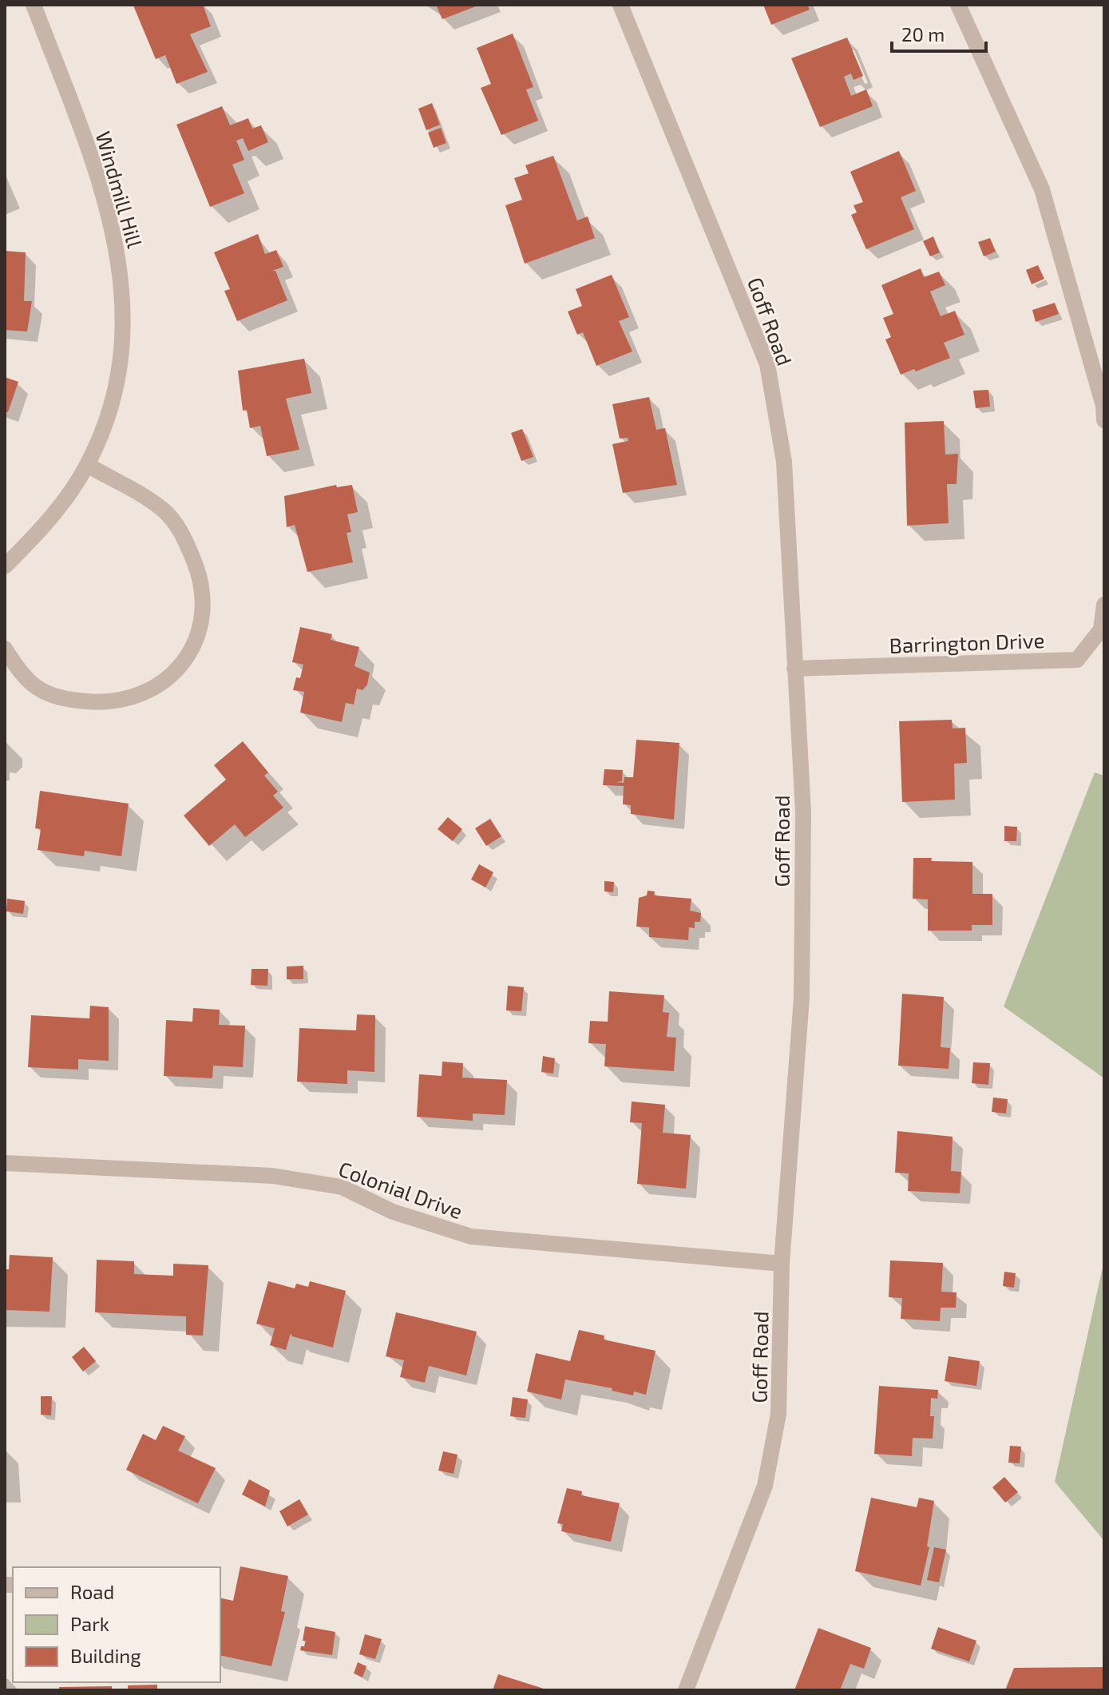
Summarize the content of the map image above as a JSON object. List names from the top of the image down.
{
  "streets": {
    "street": [
      "Windmill Hill",
      "Goff Road",
      "Barrington Drive",
      "Colonial Drive"
    ]
  },
  "crossings": [
    ["Goff Road", "Barrington Drive"],
    ["Goff Road", "Colonial Drive"]
  ],
  "legend": ["Road", "Park", "Building"],
  "scale_bar": "20 m"
}
